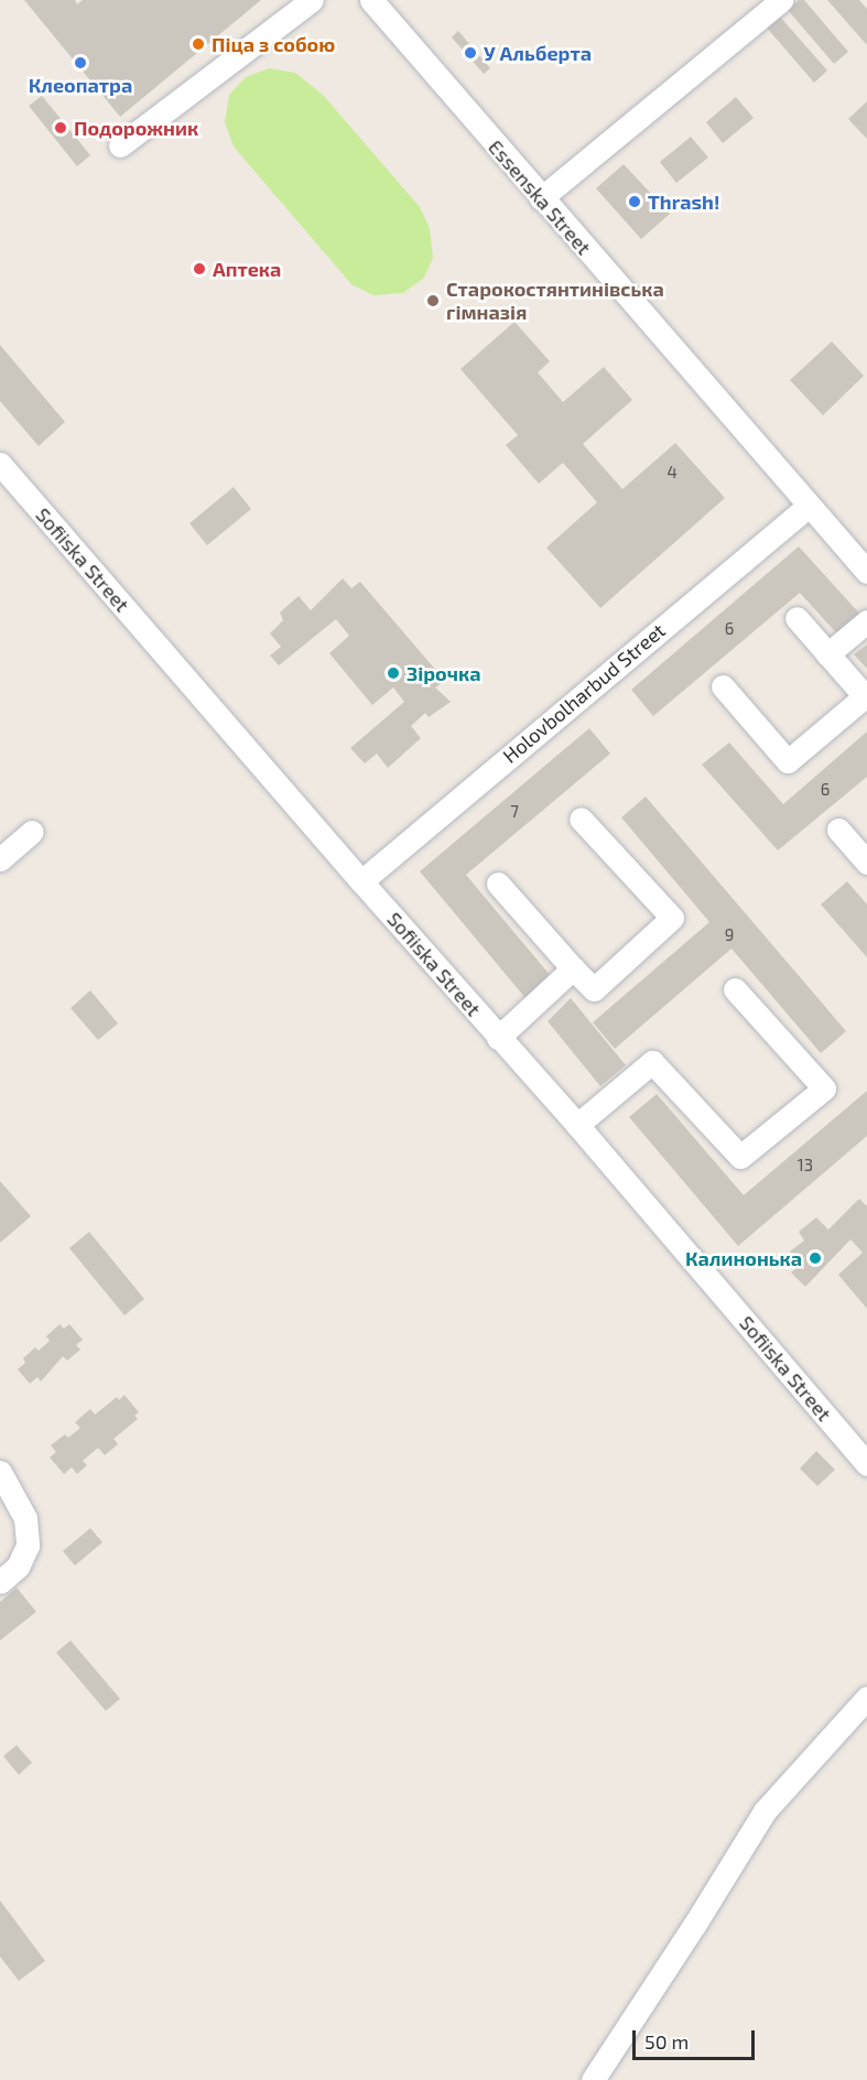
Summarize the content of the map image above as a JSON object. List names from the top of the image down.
{
  "streets": {
    "street": ["Essenska Street", "Sofiiska Street", "Holovbolharbud Street"]
  },
  "crossings": [
    ["Essenska Street", "Holovbolharbud Street"],
    ["Sofiiska Street", "Holovbolharbud Street"]
  ],
  "places": [
    "Піца з собою",
    "У Альберта",
    "Клеопатра",
    "Подорожник",
    "Thrash!",
    "Аптека",
    "Старокостянтинівська гімназія",
    "Зірочка",
    "Калинонька"
  ],
  "house_numbers": [
    "4",
    "6",
    "6",
    "7",
    "9",
    "13"
  ],
  "scale_bar": "50 m"
}
